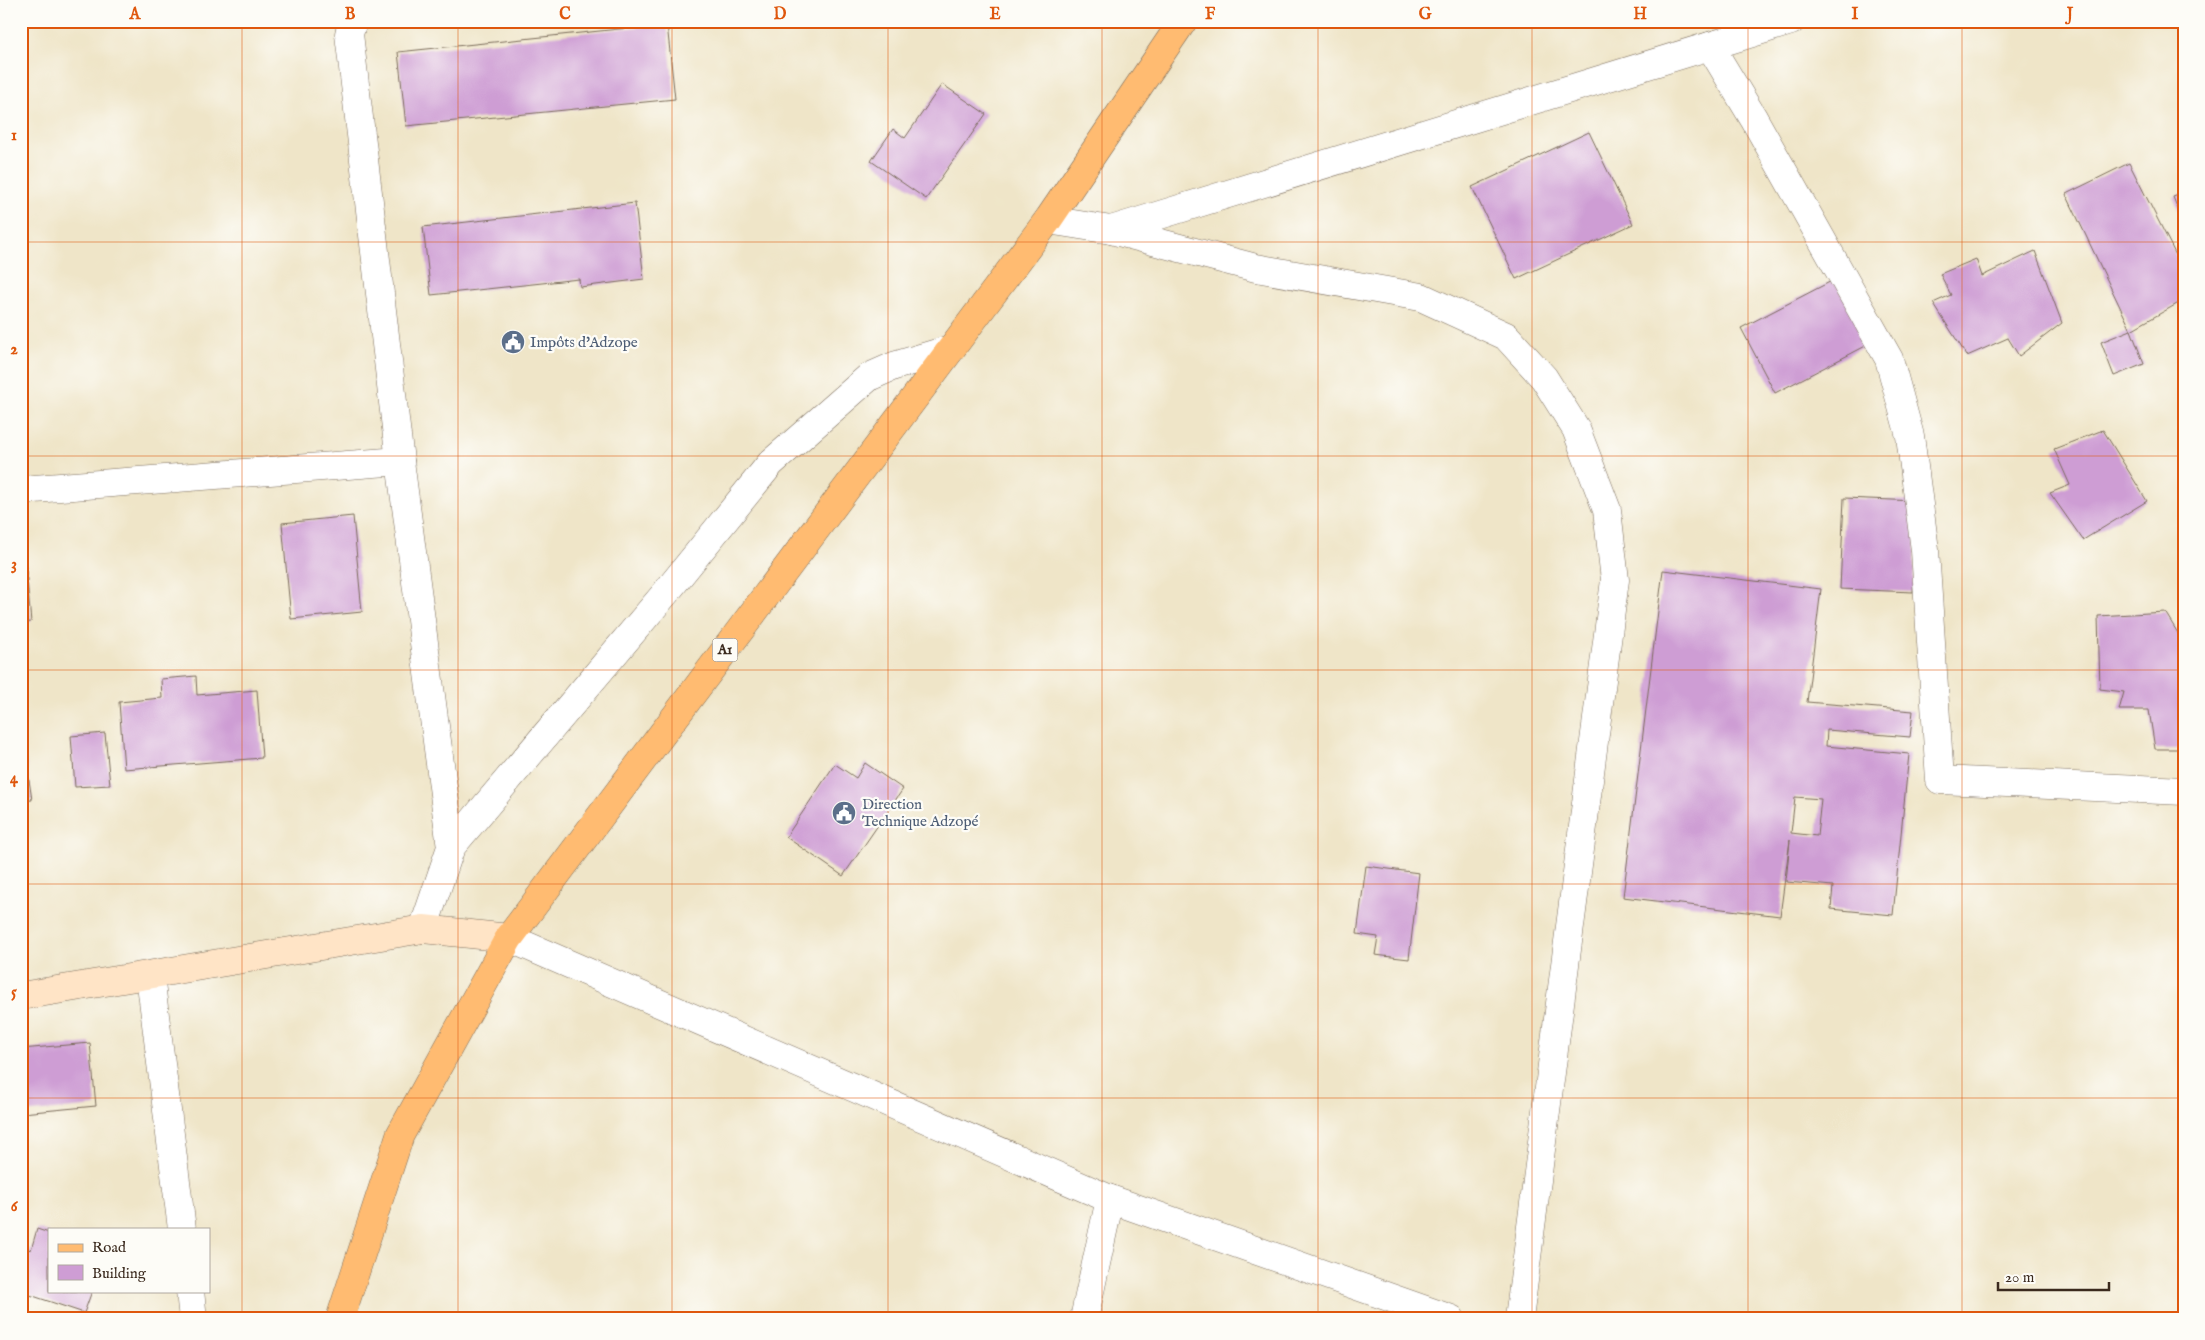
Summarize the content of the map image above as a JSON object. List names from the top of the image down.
{
  "streets": {
    "main road": ["A1"]
  },
  "places": {
    "public building": ["Impôts d'Adzope", "Direction Technique Adzopé"]
  },
  "legend": ["Road", "Building"],
  "scale_bar": "20 m",
  "grid": {
    "columns": [
      "A",
      "B",
      "C",
      "D",
      "E",
      "F",
      "G",
      "H",
      "I",
      "J"
    ],
    "rows": [
      "1",
      "2",
      "3",
      "4",
      "5",
      "6"
    ]
  }
}
